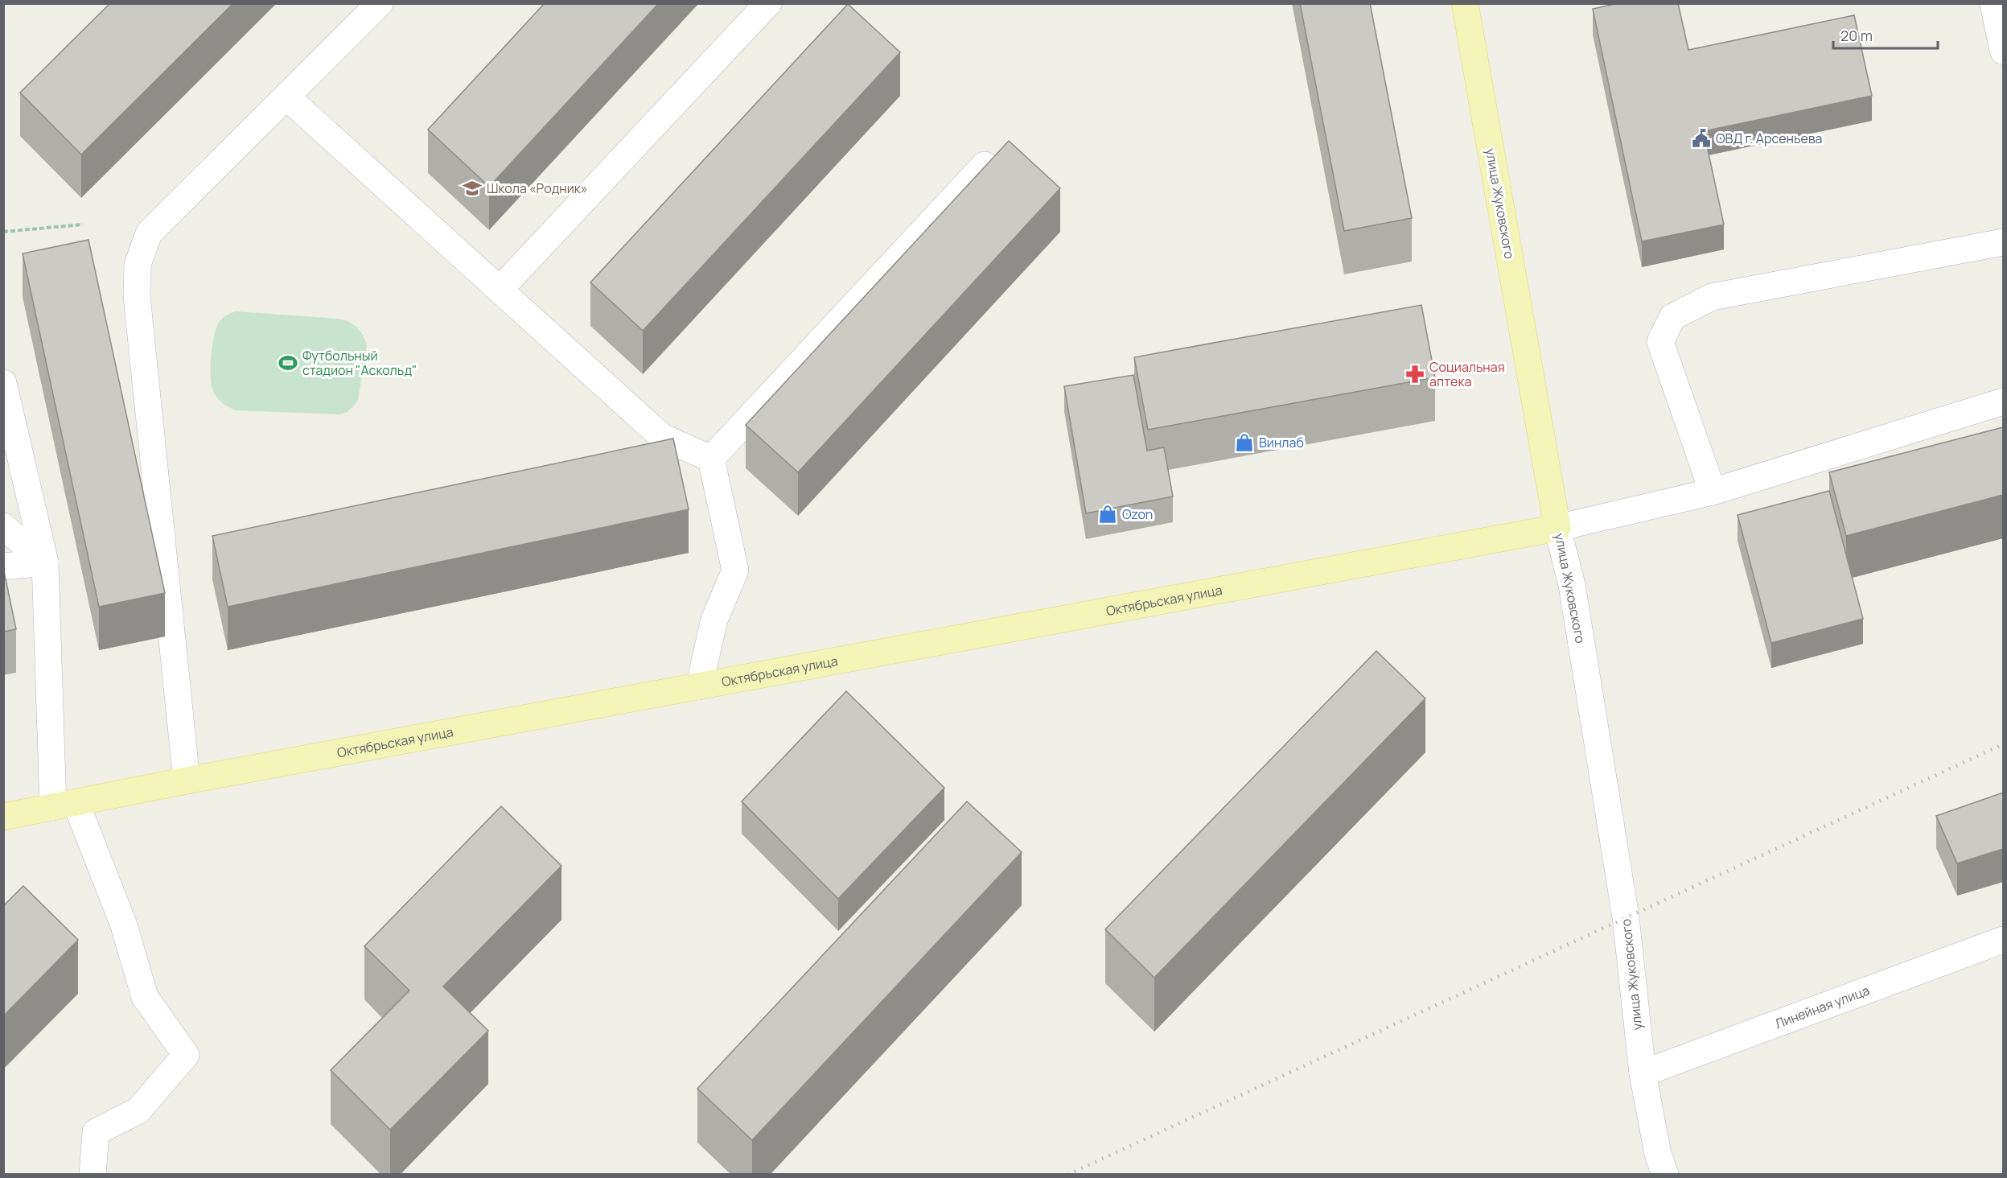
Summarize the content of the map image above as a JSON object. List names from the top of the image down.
{
  "streets": {
    "main road": ["улица Жуковского", "Октябрьская улица"],
    "street": ["Линейная улица"]
  },
  "crossings": [
    ["улица Жуковского", "Октябрьская улица"],
    ["улица Жуковского", "Линейная улица"]
  ],
  "places": {
    "public building": ["ОВД г. Арсеньева"],
    "school or university": ["Школа «Родник»"],
    "sports": ["Футбольный стадион \"Аскольд\""],
    "pharmacy": ["Социальная аптека"],
    "shop": ["Винлаб", "Ozon"]
  },
  "scale_bar": "20 m"
}
